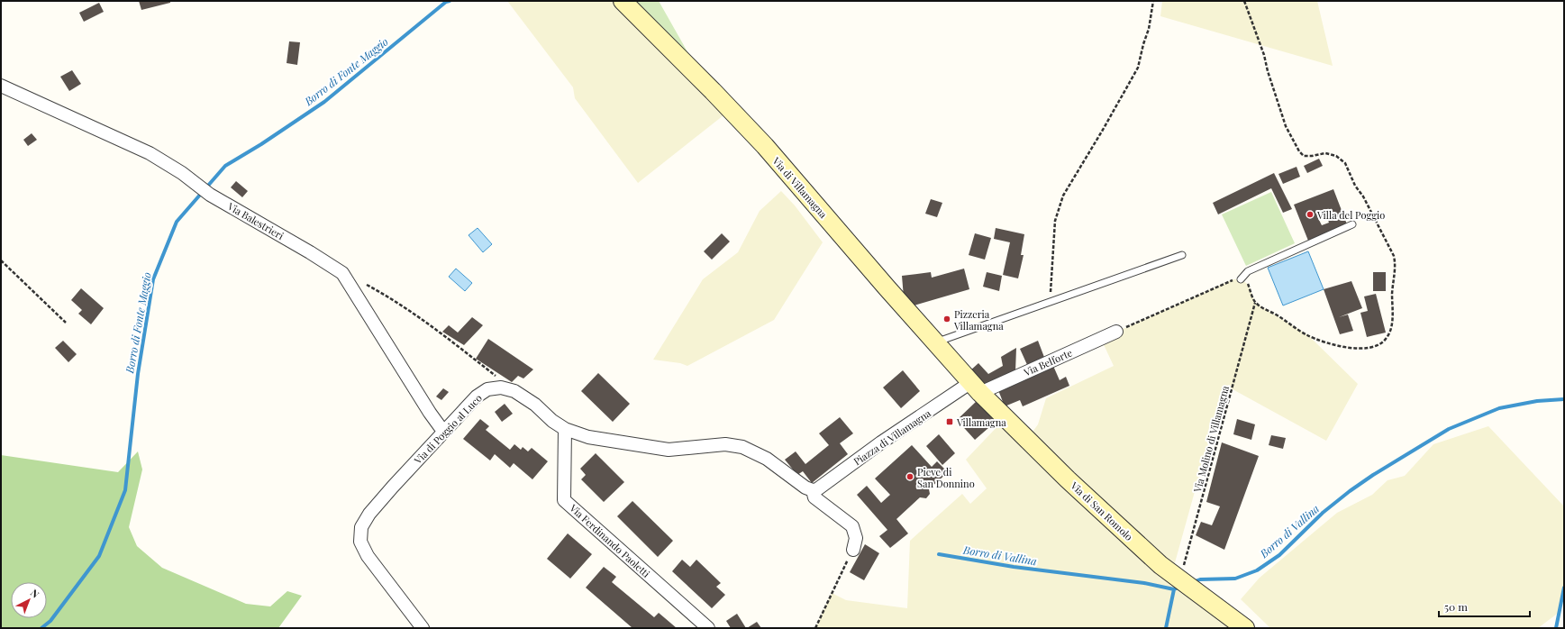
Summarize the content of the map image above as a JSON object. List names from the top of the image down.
{
  "streets": {
    "street": [
      "Via di Villamagna",
      "Via Balestrieri",
      "Via Belforte",
      "Via di Poggio al Luco",
      "Piazza di Villamagna",
      "Via di San Romolo",
      "Via Ferdinando Paoletti"
    ],
    "path": ["Via Molino di Villamagna"]
  },
  "crossings": [
    ["Via di Villamagna", "Via Belforte"],
    ["Via di Villamagna", "Piazza di Villamagna"],
    ["Via di Villamagna", "Via di San Romolo"],
    ["Via Balestrieri", "Via di Poggio al Luco"],
    ["Via Belforte", "Piazza di Villamagna"],
    ["Via Belforte", "Via di San Romolo"],
    ["Via di Poggio al Luco", "Piazza di Villamagna"],
    ["Via di Poggio al Luco", "Via Ferdinando Paoletti"],
    ["Piazza di Villamagna", "Via di San Romolo"],
    ["Via Molino di Villamagna", "Via di San Romolo"]
  ],
  "water": ["Borro di Fonte Maggio", "Borro di Vallina"],
  "places": {
    "other": ["Villa del Poggio", "Pizzeria Villamagna", "Pieve di San Donnino"],
    "transit": ["Villamagna"]
  },
  "scale_bar": "50 m",
  "north": "top right"
}
